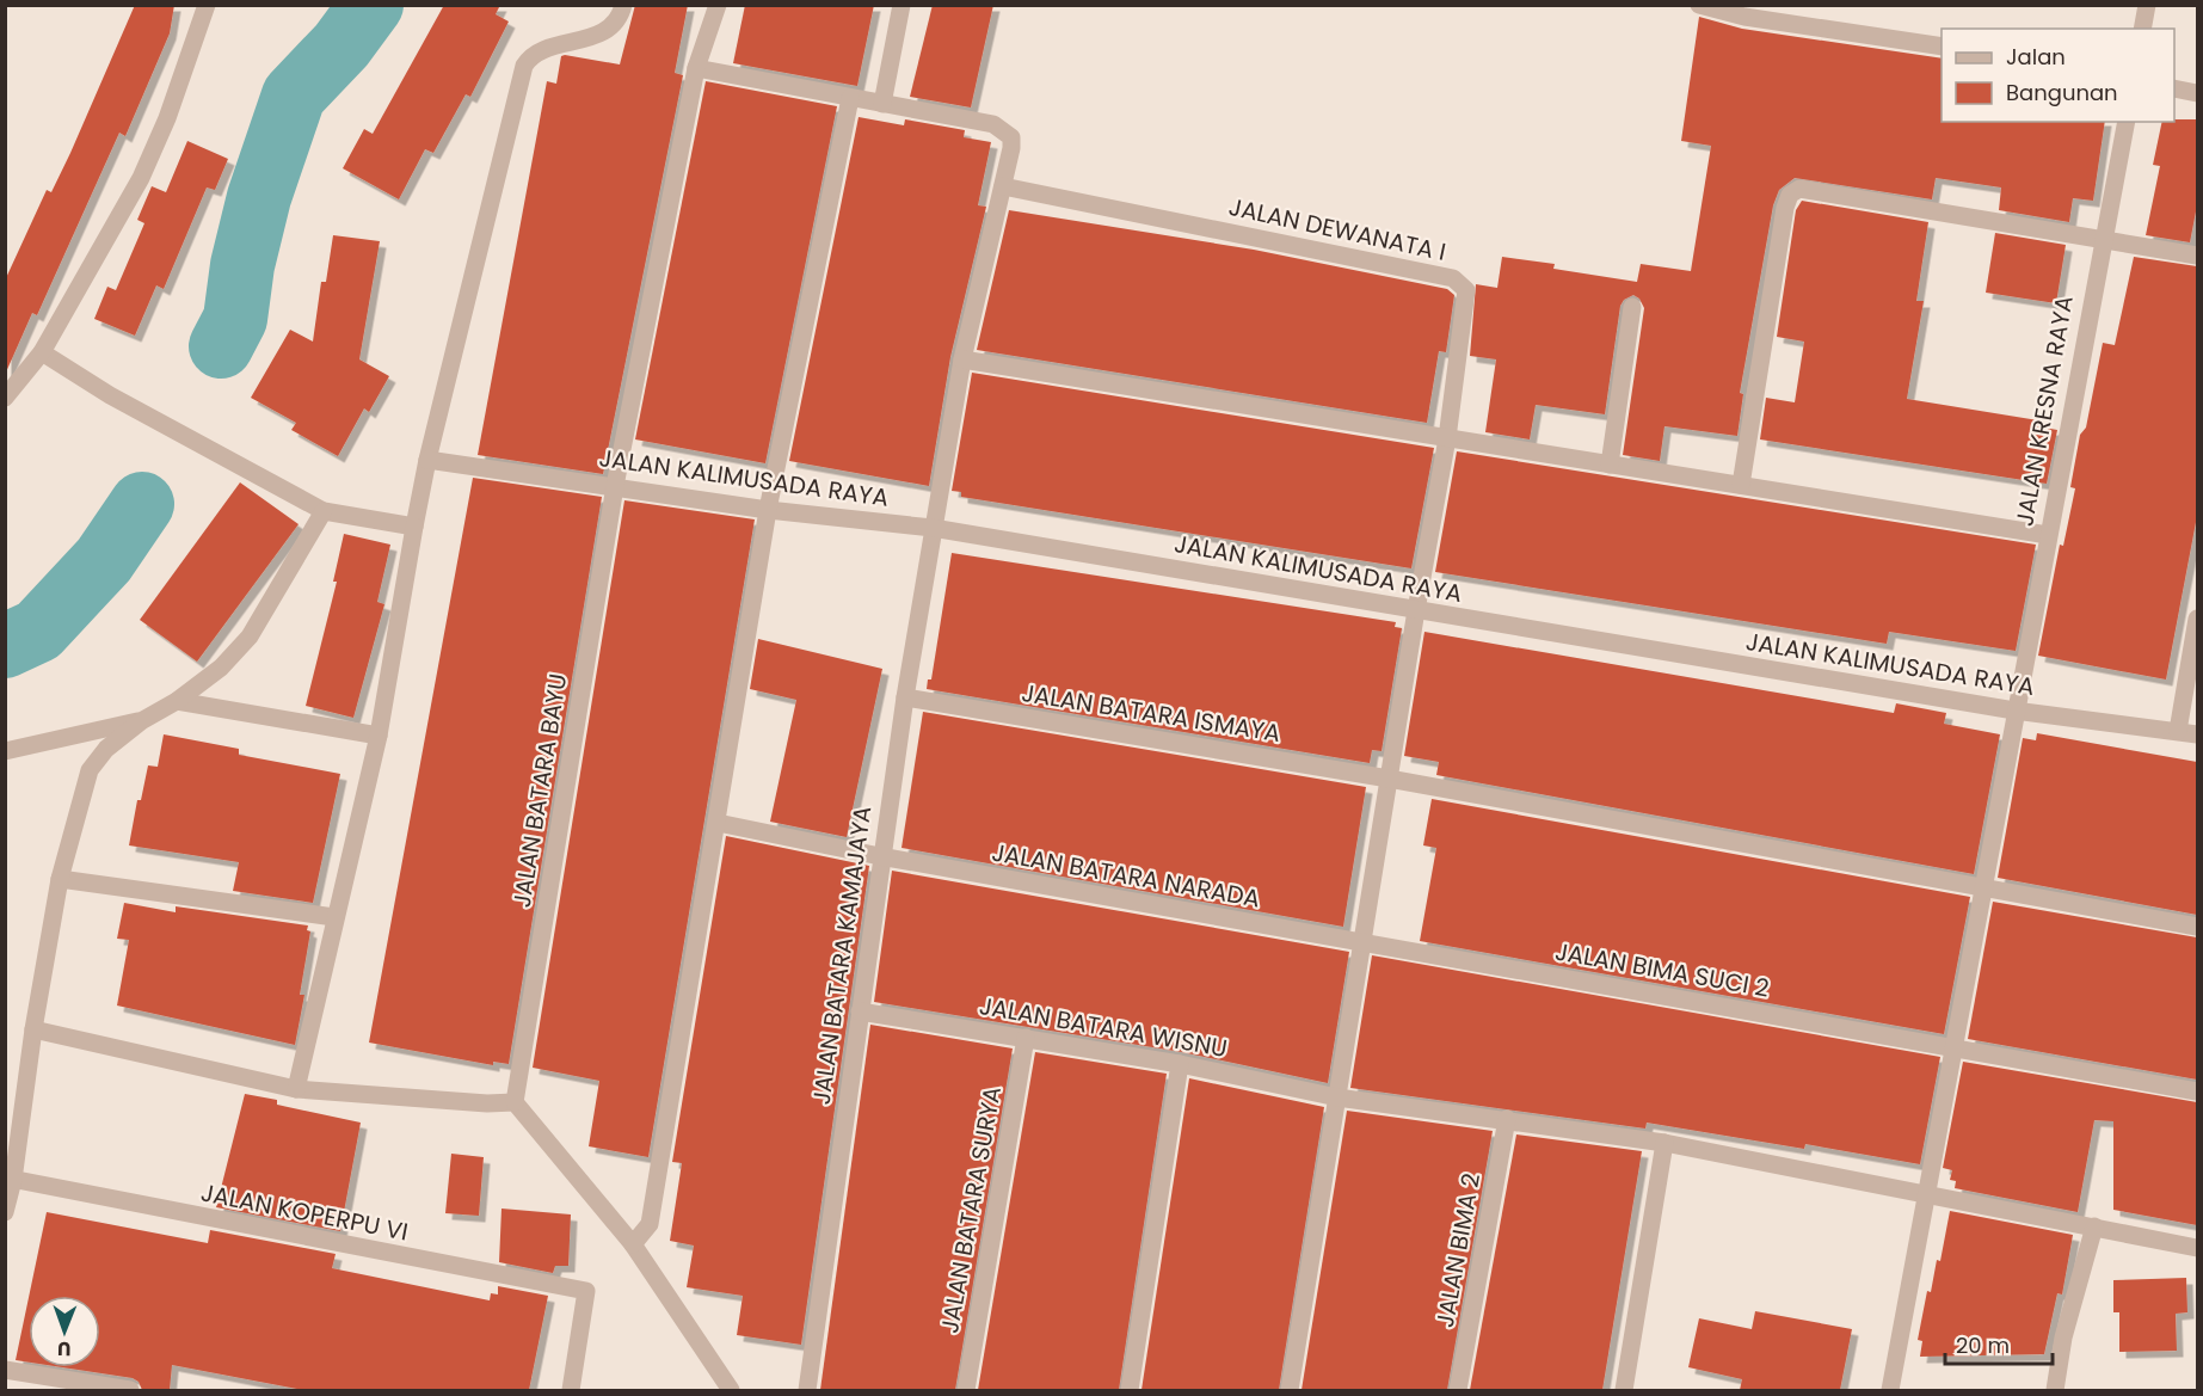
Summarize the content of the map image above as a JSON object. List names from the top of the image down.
{
  "streets": {
    "street": [
      "JALAN DEWANATA I",
      "JALAN KRESNA RAYA",
      "JALAN KALIMUSADA RAYA",
      "JALAN BATARA ISMAYA",
      "JALAN BATARA BAYU",
      "JALAN BATARA NARADA",
      "JALAN BATARA KAMAJAYA",
      "JALAN BIMA SUCI 2",
      "JALAN BATARA WISNU",
      "JALAN BATARA SURYA",
      "JALAN KOPERPU VI",
      "JALAN BIMA 2"
    ]
  },
  "crossings": [
    ["JALAN DEWANATA I", "JALAN KALIMUSADA RAYA"],
    ["JALAN DEWANATA I", "JALAN BATARA ISMAYA"],
    ["JALAN DEWANATA I", "JALAN BATARA NARADA"],
    ["JALAN DEWANATA I", "JALAN BATARA KAMAJAYA"],
    ["JALAN DEWANATA I", "JALAN BIMA SUCI 2"],
    ["JALAN DEWANATA I", "JALAN BATARA WISNU"],
    ["JALAN KRESNA RAYA", "JALAN KALIMUSADA RAYA"],
    ["JALAN KRESNA RAYA", "JALAN BATARA ISMAYA"],
    ["JALAN KRESNA RAYA", "JALAN BIMA SUCI 2"],
    ["JALAN KRESNA RAYA", "JALAN BATARA WISNU"],
    ["JALAN KALIMUSADA RAYA", "JALAN BATARA BAYU"],
    ["JALAN KALIMUSADA RAYA", "JALAN BATARA KAMAJAYA"],
    ["JALAN BATARA ISMAYA", "JALAN BATARA KAMAJAYA"],
    ["JALAN BATARA NARADA", "JALAN BATARA KAMAJAYA"],
    ["JALAN BATARA NARADA", "JALAN BIMA SUCI 2"],
    ["JALAN BATARA KAMAJAYA", "JALAN BATARA WISNU"],
    ["JALAN BATARA WISNU", "JALAN BATARA SURYA"],
    ["JALAN BATARA WISNU", "JALAN BIMA 2"]
  ],
  "legend": ["Jalan", "Bangunan"],
  "scale_bar": "20 m",
  "north": "bottom"
}
